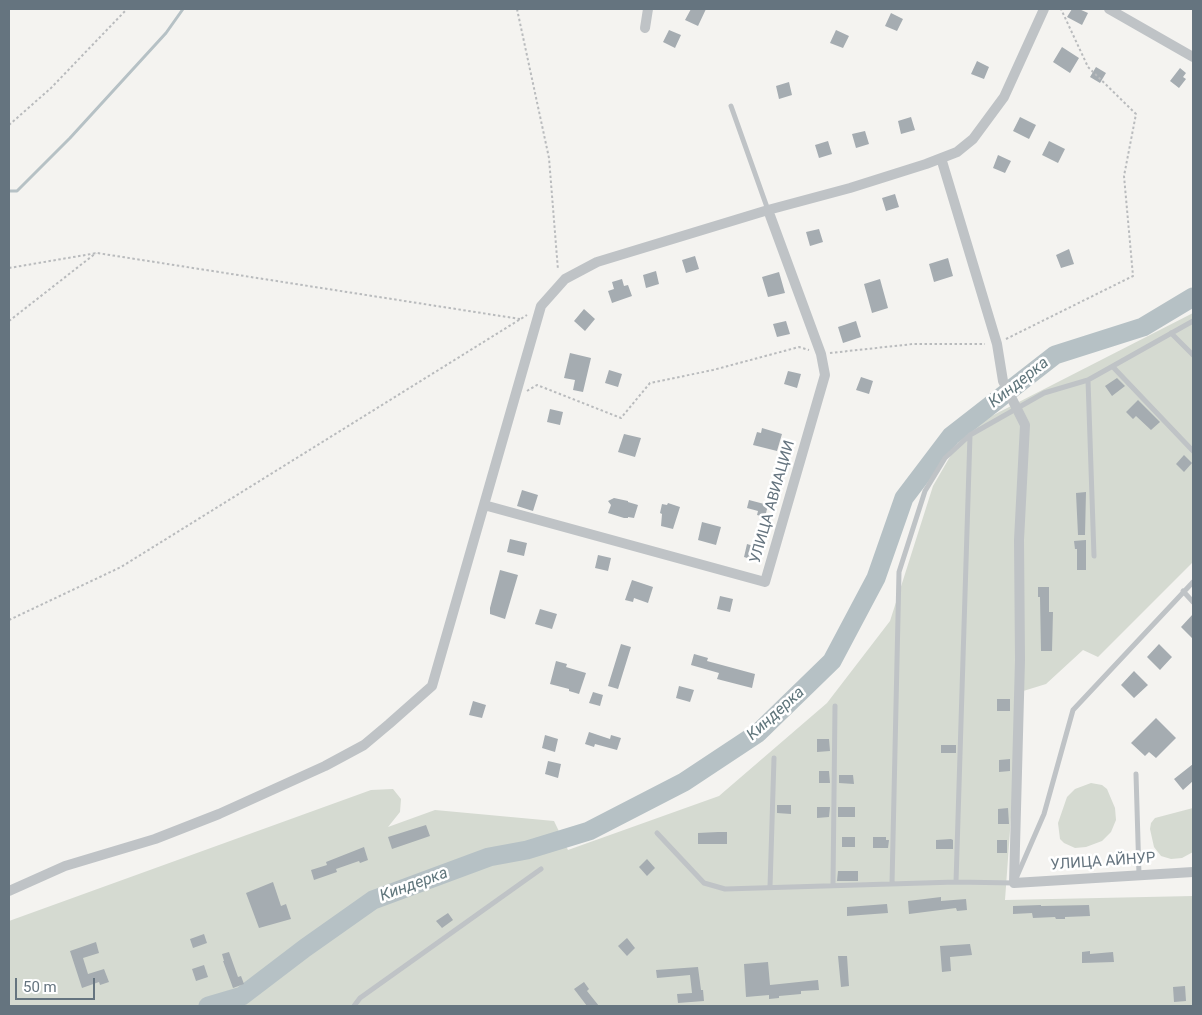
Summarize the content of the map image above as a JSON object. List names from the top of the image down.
{
  "streets": {
    "street": ["УЛИЦА АВИАЦИИ", "УЛИЦА АЙНУР"]
  },
  "water": ["Киндерка"],
  "scale_bar": "50 m"
}
